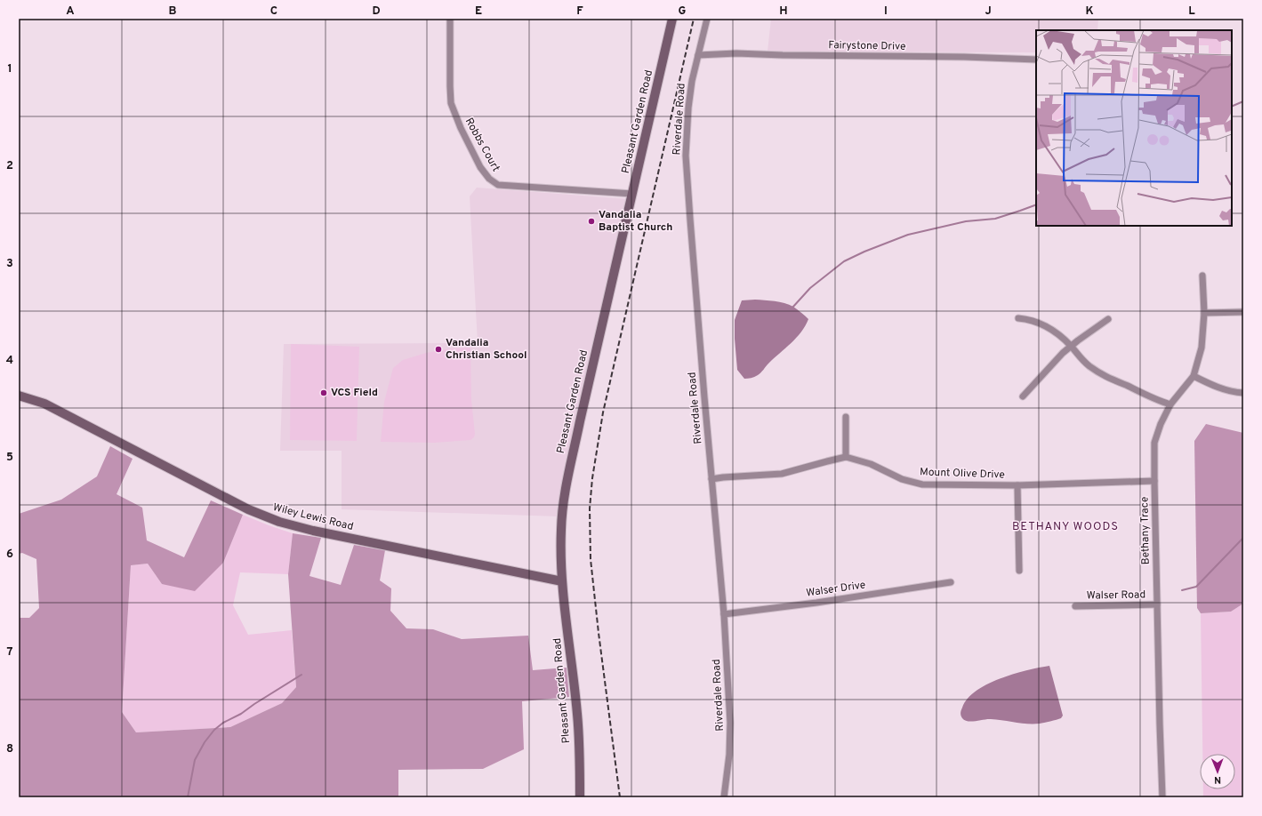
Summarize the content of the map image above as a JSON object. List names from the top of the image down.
{
  "streets": {
    "main road": ["Pleasant Garden Road", "Wiley Lewis Road"],
    "street": [
      "Fairystone Drive",
      "Riverdale Road",
      "Robbs Court",
      "Mount Olive Drive",
      "Bethany Trace",
      "Walser Drive",
      "Walser Road"
    ]
  },
  "crossings": [
    ["Fairystone Drive", "Riverdale Road"],
    ["Riverdale Road", "Mount Olive Drive"],
    ["Riverdale Road", "Walser Drive"],
    ["Pleasant Garden Road", "Robbs Court"],
    ["Pleasant Garden Road", "Wiley Lewis Road"],
    ["Mount Olive Drive", "Bethany Trace"],
    ["Bethany Trace", "Walser Road"]
  ],
  "districts": ["BETHANY WOODS"],
  "places": ["Vandalia Baptist Church", "Vandalia Christian School", "VCS Field"],
  "north": "bottom",
  "grid": {
    "columns": [
      "A",
      "B",
      "C",
      "D",
      "E",
      "F",
      "G",
      "H",
      "I",
      "J",
      "K",
      "L"
    ],
    "rows": [
      "1",
      "2",
      "3",
      "4",
      "5",
      "6",
      "7",
      "8"
    ]
  }
}
